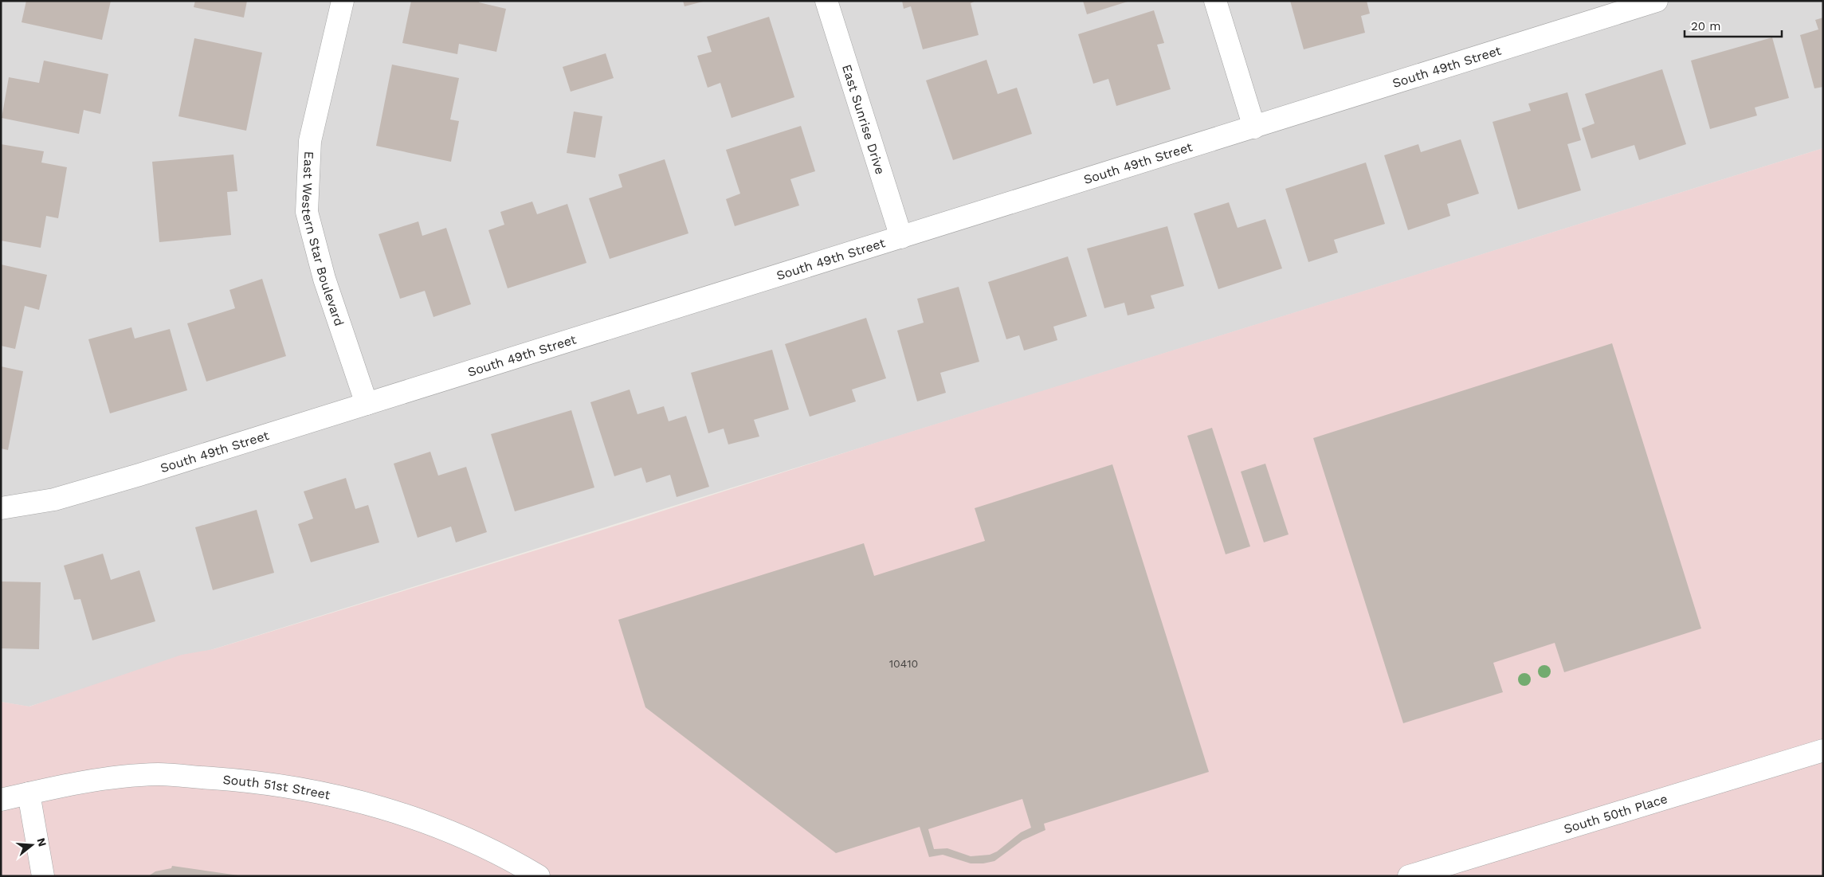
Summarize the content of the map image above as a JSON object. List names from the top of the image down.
{
  "streets": {
    "street": [
      "South 49th Street",
      "East Sunrise Drive",
      "East Western Star Boulevard",
      "South 51st Street",
      "South 50th Place"
    ]
  },
  "crossings": [
    ["South 49th Street", "East Sunrise Drive"],
    ["South 49th Street", "East Western Star Boulevard"]
  ],
  "house_numbers": ["10410"],
  "scale_bar": "20 m",
  "north": "right"
}
